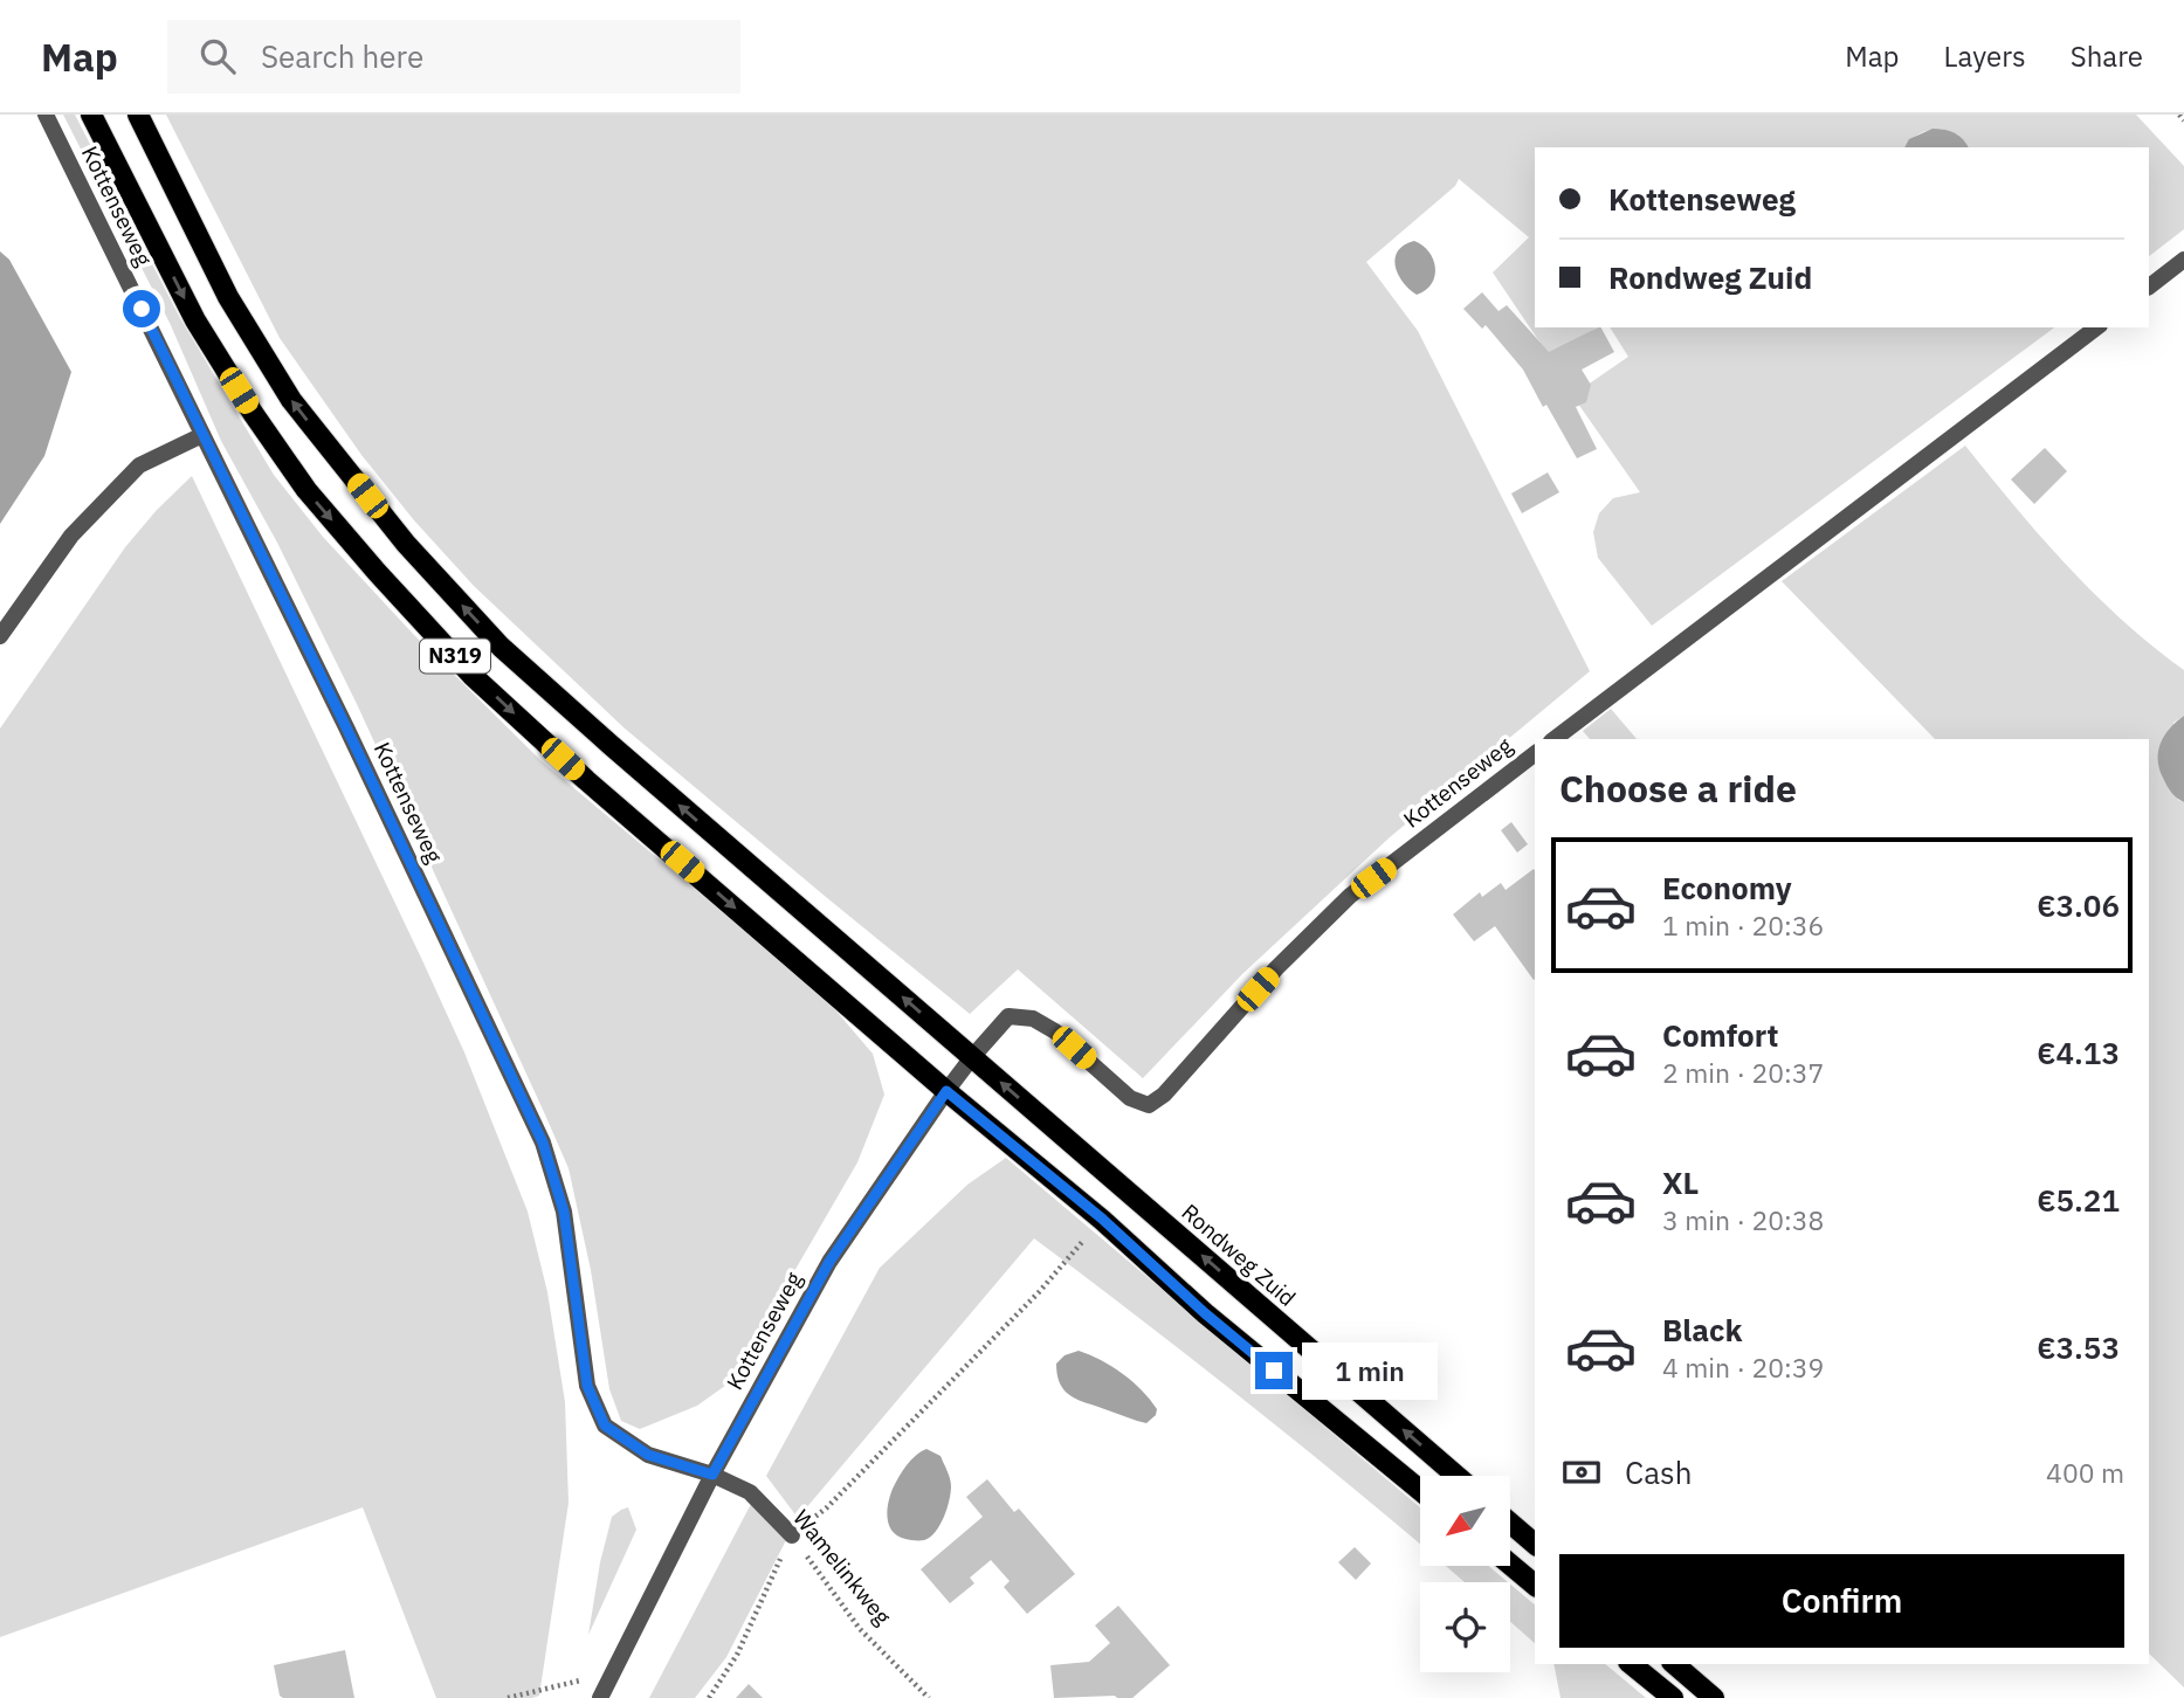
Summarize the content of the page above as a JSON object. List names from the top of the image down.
{
  "streets": {
    "main road": ["Kottenseweg", "N319", "Rondweg Zuid"],
    "street": ["Wamelinkweg"]
  },
  "crossings": [
    ["Kottenseweg", "N319"],
    ["Kottenseweg", "Rondweg Zuid"],
    ["Kottenseweg", "Wamelinkweg"],
    ["N319", "Rondweg Zuid"]
  ],
  "north": "bottom left",
  "page": {
    "header": "Map",
    "search": "Search here",
    "nav": ["Map", "Layers", "Share"],
    "banner": ["Kottenseweg", "Rondweg Zuid"],
    "heading": "Choose a ride",
    "list": [
      {
        "name": "Economy",
        "note": "1 min · 20:36",
        "value": "€3.06"
      },
      {
        "name": "Comfort",
        "note": "2 min · 20:37",
        "value": "€4.13"
      },
      {
        "name": "XL",
        "note": "3 min · 20:38",
        "value": "€5.21"
      },
      {
        "name": "Black",
        "note": "4 min · 20:39",
        "value": "€3.53"
      }
    ],
    "bubble": "1 min",
    "pay": ["Cash", "400 m"],
    "buttons": "Confirm"
  }
}
